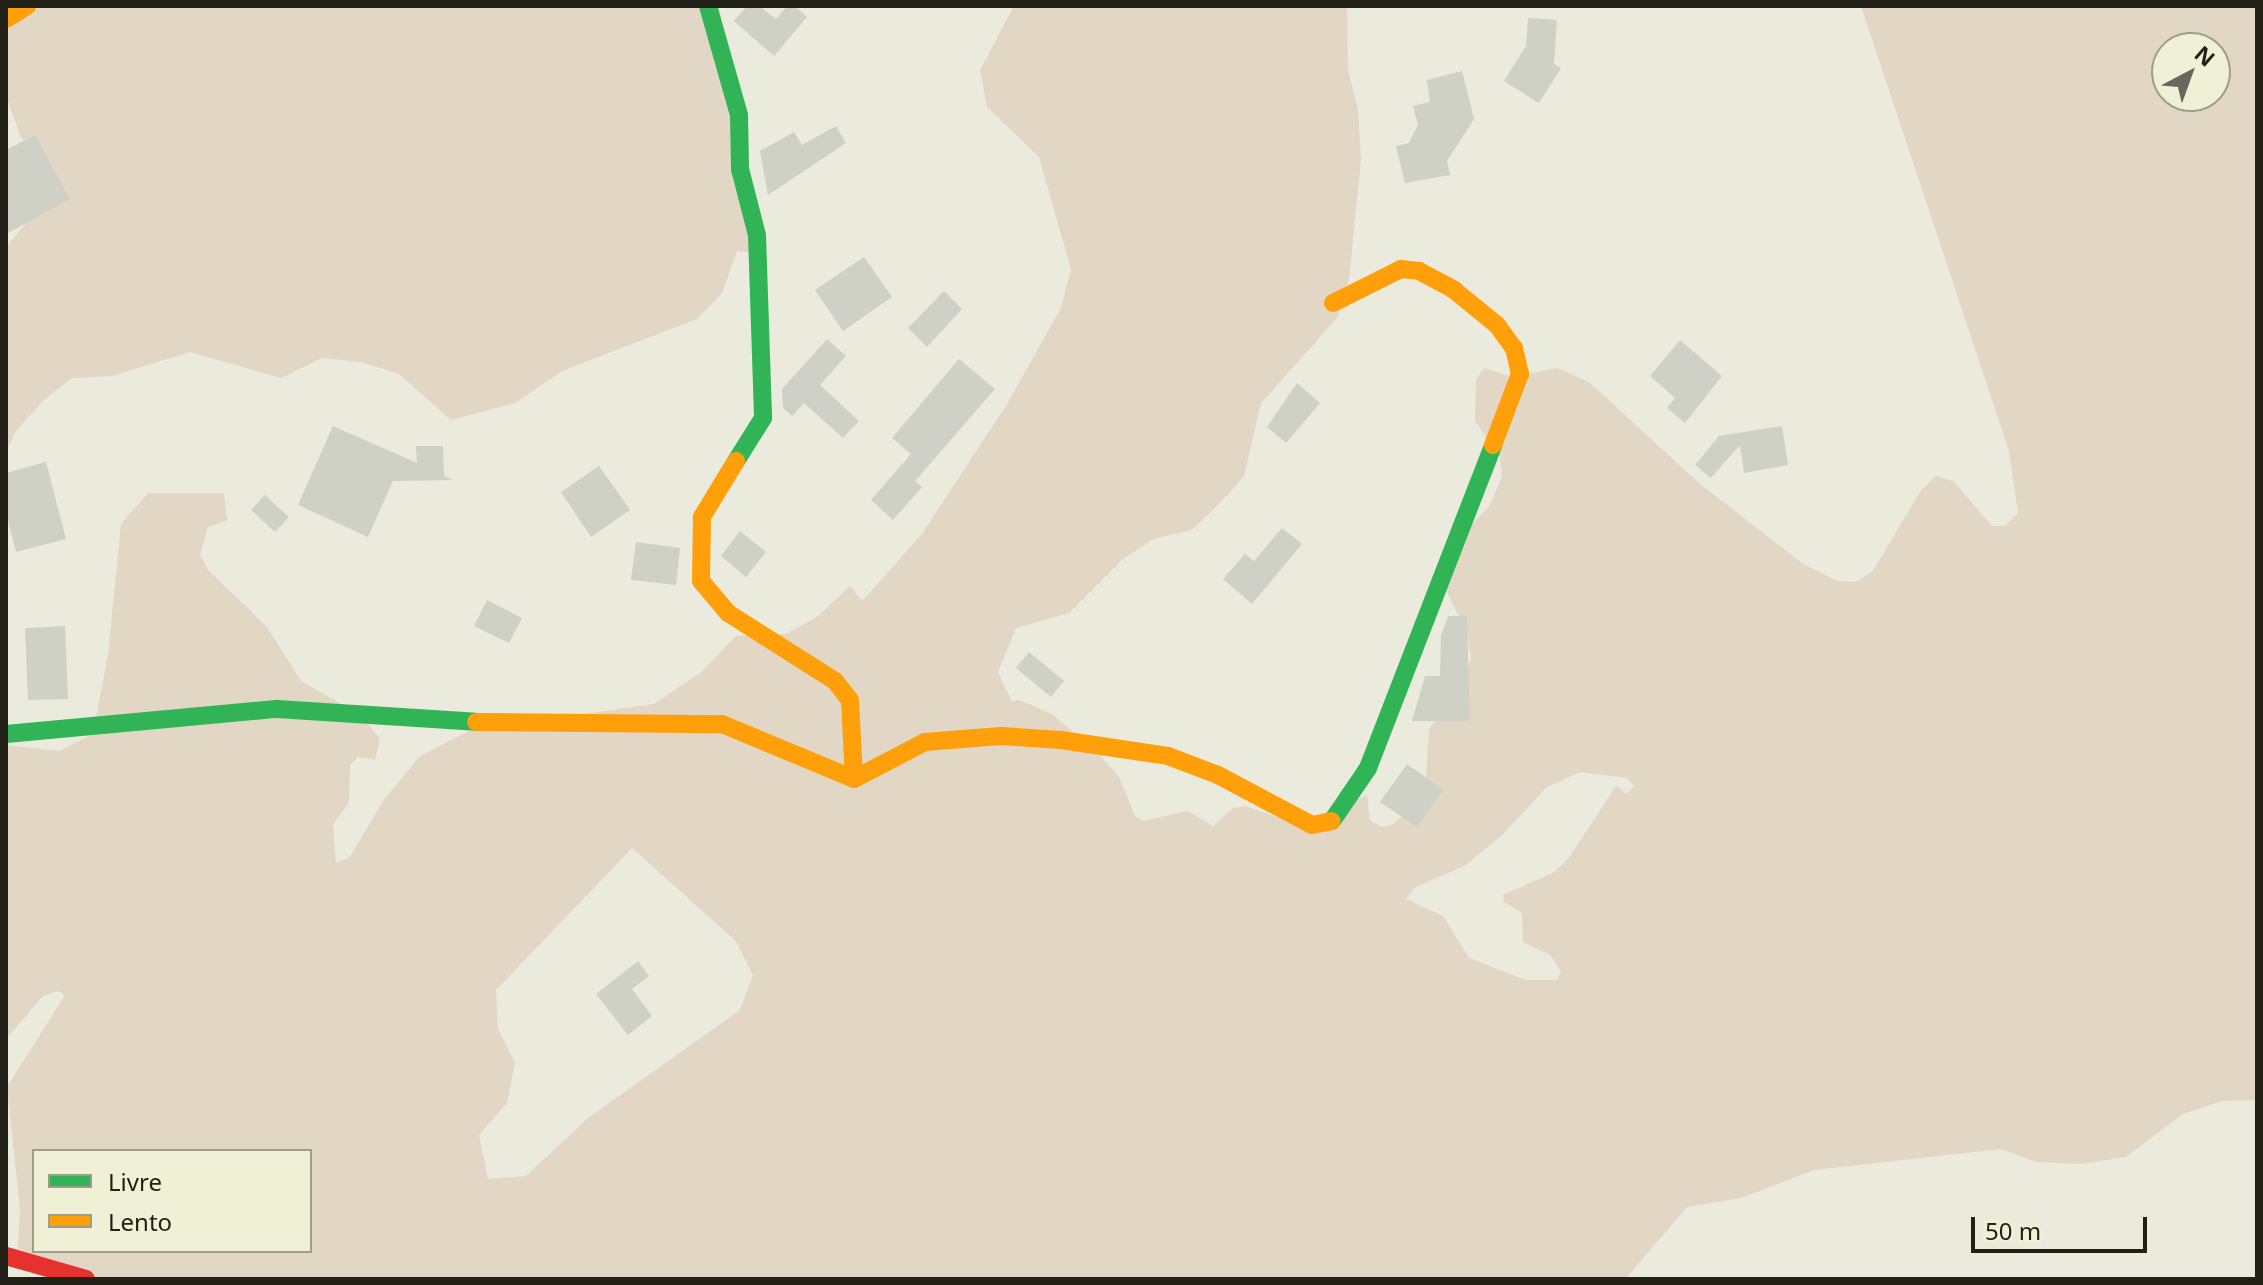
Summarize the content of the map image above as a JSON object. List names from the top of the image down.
{
  "legend": ["Livre", "Lento"],
  "scale_bar": "50 m",
  "north": "top right"
}
